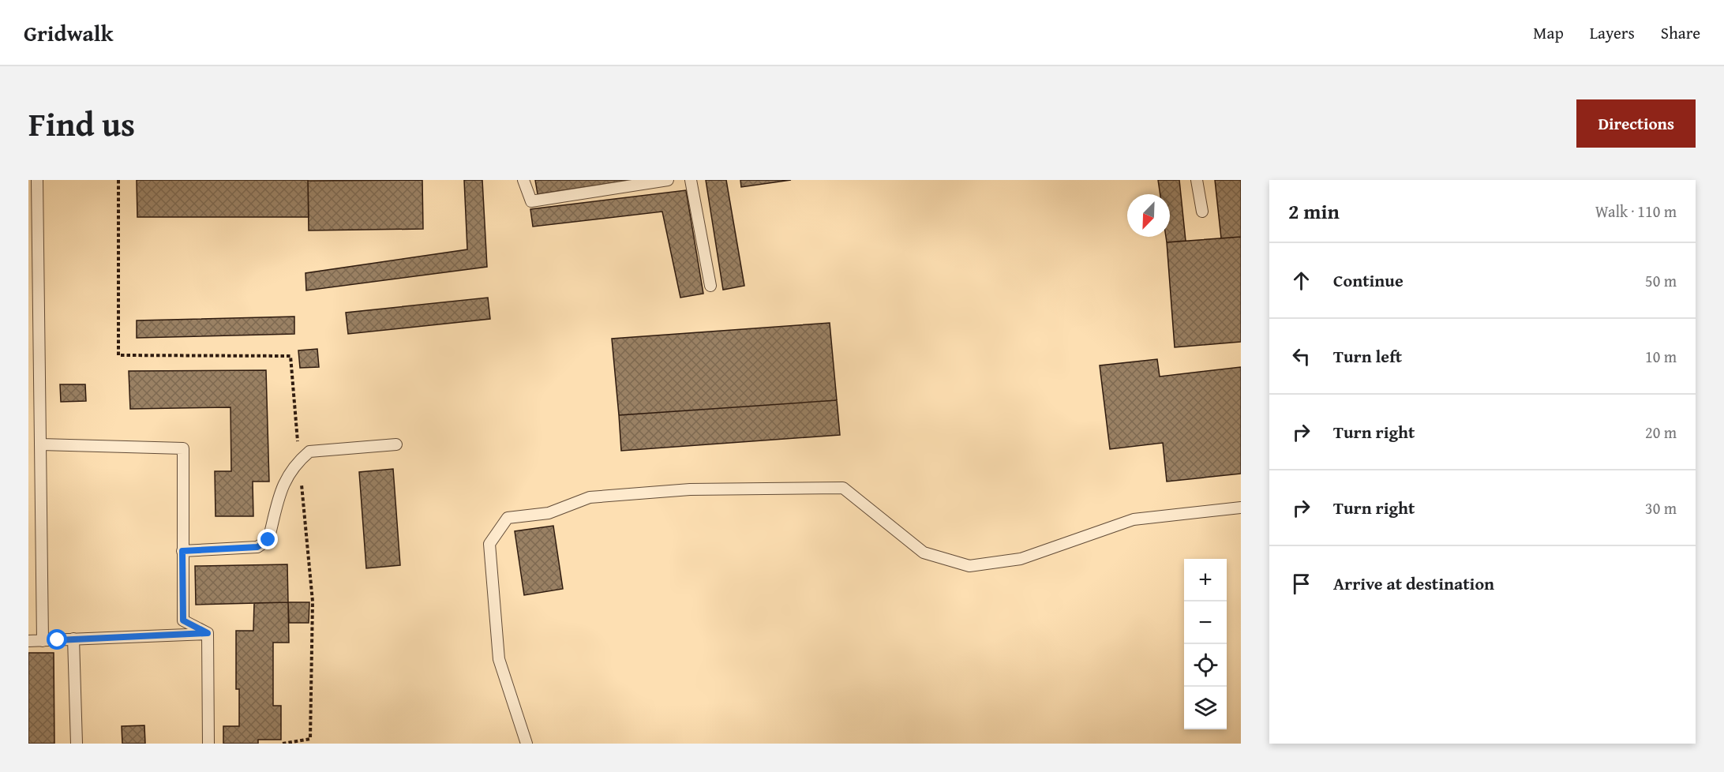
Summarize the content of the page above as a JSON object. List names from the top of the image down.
{
  "north": "bottom left",
  "page": {
    "header": "Gridwalk",
    "nav": ["Map", "Layers", "Share"],
    "title": "Find us",
    "buttons": "Directions",
    "heading": ["2 min", "Walk · 110 m"],
    "list": [
      ["Continue", "50 m"],
      ["Turn left", "10 m"],
      ["Turn right", "20 m"],
      ["Turn right", "30 m"],
      "Arrive at destination"
    ],
    "map_buttons": ["+", "−"]
  }
}
